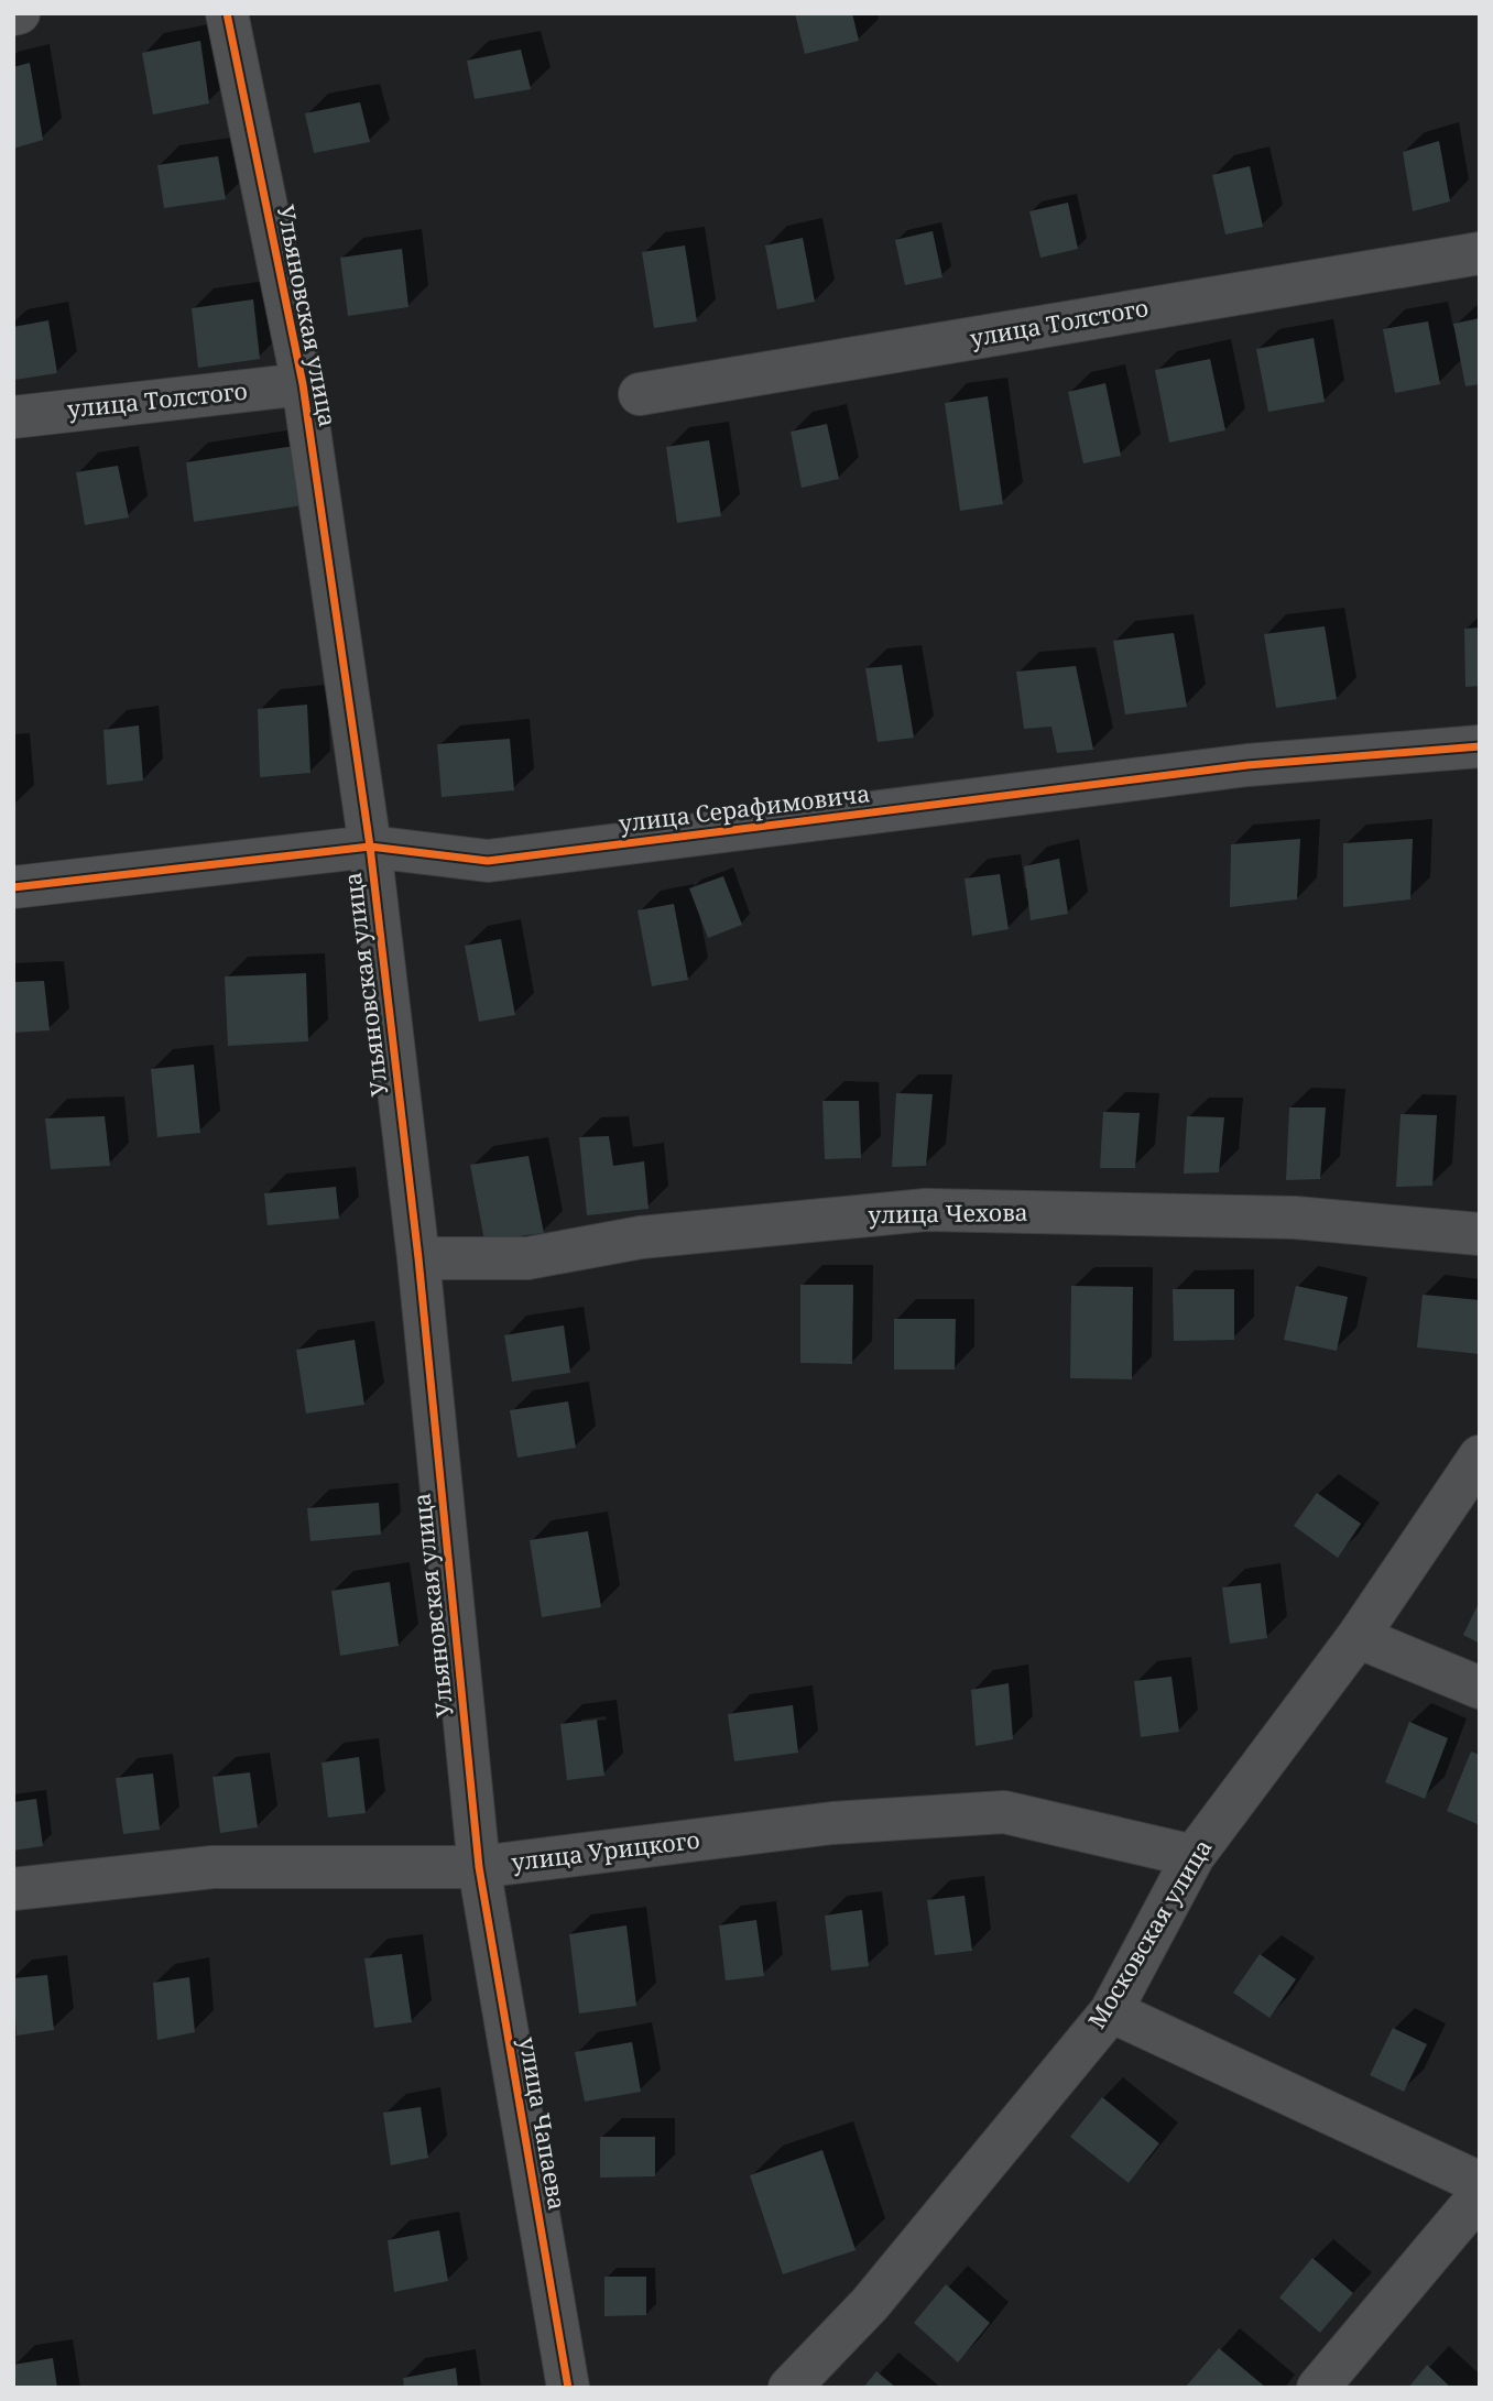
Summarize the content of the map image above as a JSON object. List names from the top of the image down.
{
  "streets": {
    "street": [
      "Ульяновская улица",
      "улица Толстого",
      "улица Серафимовича",
      "улица Чехова",
      "улица Урицкого",
      "Московская улица",
      "улица Чапаева"
    ]
  },
  "crossings": [
    ["Ульяновская улица", "улица Толстого"],
    ["Ульяновская улица", "улица Серафимовича"],
    ["Ульяновская улица", "улица Чехова"],
    ["Ульяновская улица", "улица Урицкого"],
    ["Ульяновская улица", "улица Чапаева"],
    ["улица Урицкого", "Московская улица"],
    ["улица Урицкого", "улица Чапаева"]
  ]
}
